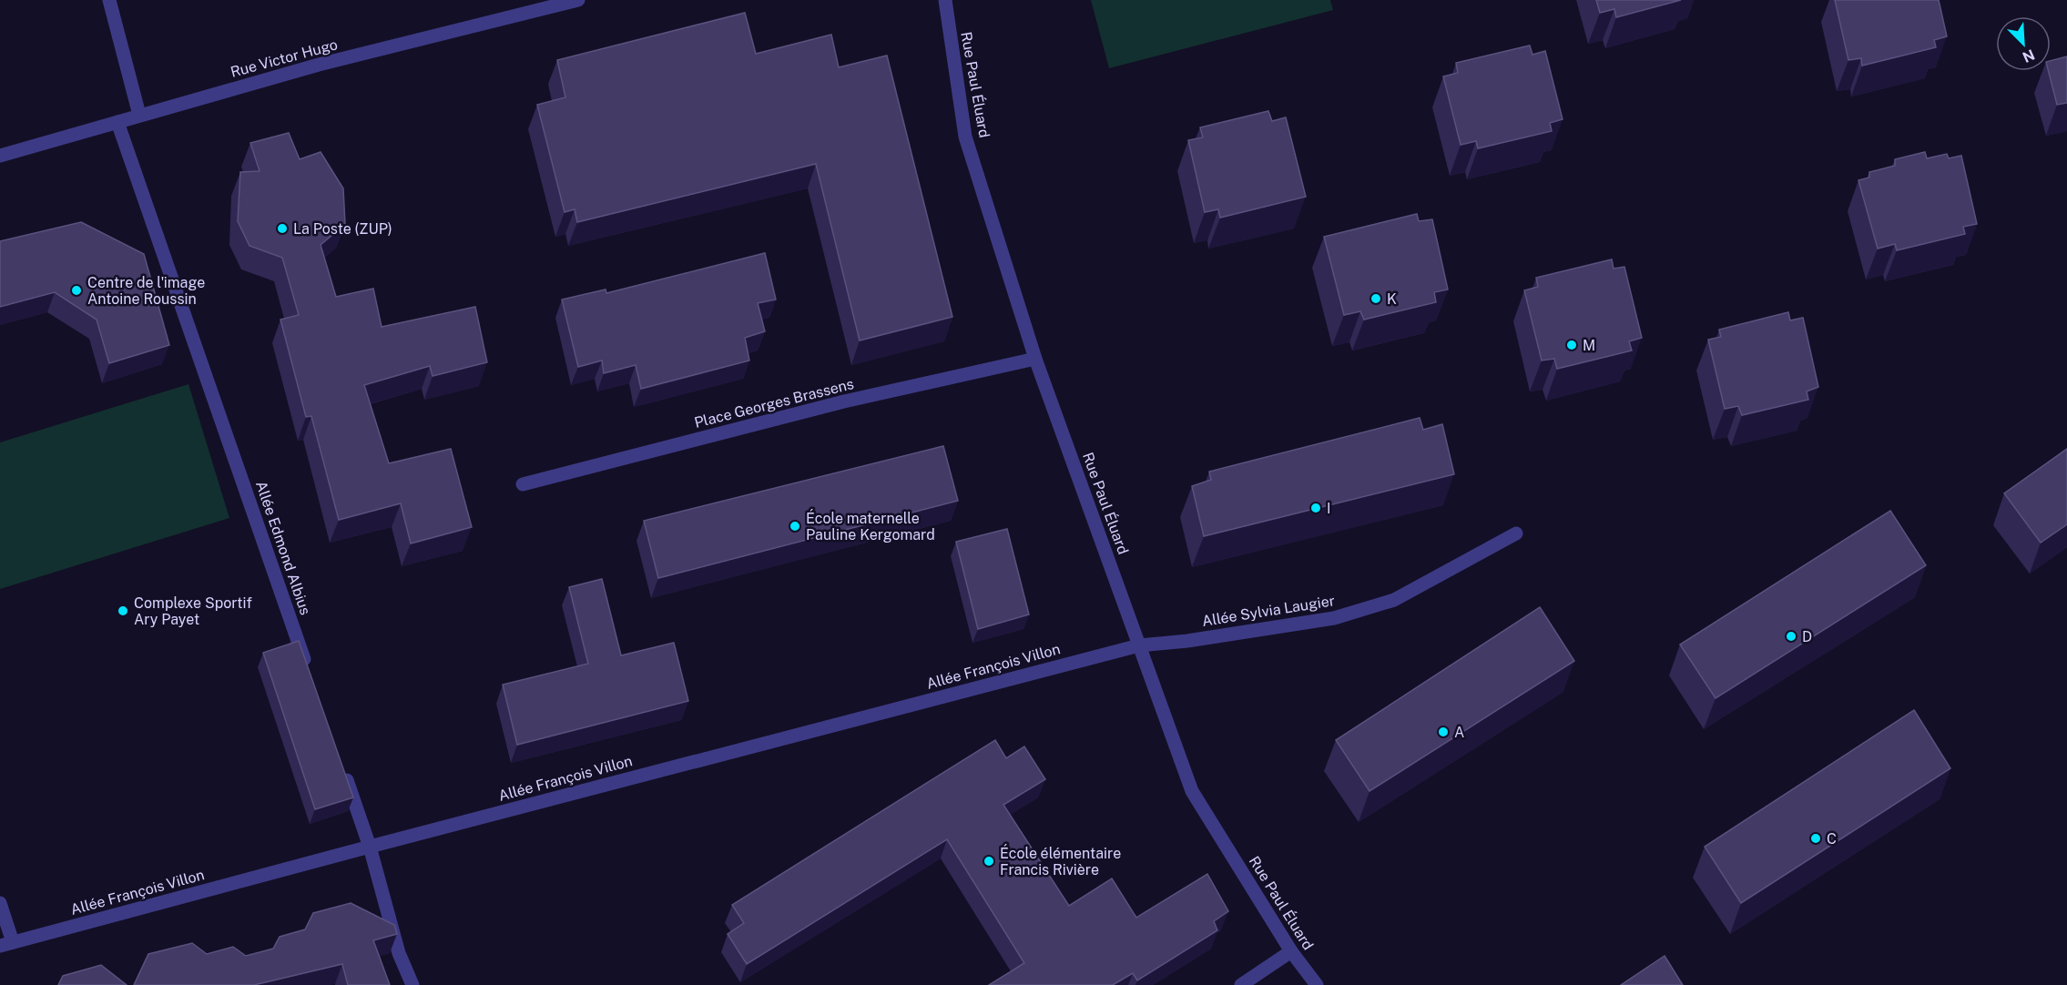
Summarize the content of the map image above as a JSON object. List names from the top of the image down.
{
  "streets": {
    "street": [
      "Rue Victor Hugo",
      "Rue Paul Éluard",
      "Place Georges Brassens",
      "Allée Edmond Albius",
      "Allée Sylvia Laugier",
      "Allée François Villon"
    ]
  },
  "crossings": [
    ["Rue Victor Hugo", "Allée Edmond Albius"],
    ["Rue Paul Éluard", "Place Georges Brassens"],
    ["Rue Paul Éluard", "Allée Sylvia Laugier"],
    ["Rue Paul Éluard", "Allée François Villon"],
    ["Allée Sylvia Laugier", "Allée François Villon"]
  ],
  "places": [
    "La Poste (ZUP)",
    "Centre de l'image Antoine Roussin",
    "K",
    "M",
    "I",
    "École maternelle Pauline Kergomard",
    "Complexe Sportif Ary Payet",
    "D",
    "A",
    "C",
    "École élémentaire Francis Rivière"
  ],
  "north": "bottom right"
}
